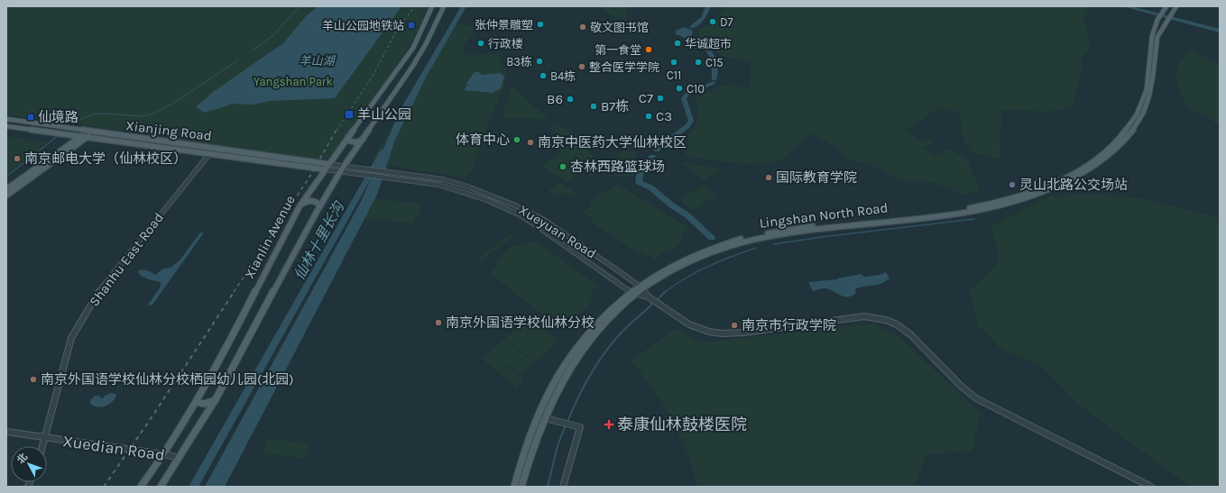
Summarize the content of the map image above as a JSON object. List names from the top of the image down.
{
  "streets": {
    "main road": ["Xianjing Road", "Lingshan North Road", "Xianlin Avenue"],
    "street": ["Xueyuan Road", "Shanhu East Road", "Xuedian Road"]
  },
  "crossings": [
    ["Xianjing Road", "Xueyuan Road"],
    ["Xianjing Road", "Xianlin Avenue"],
    ["Xianjing Road", "Shanhu East Road"],
    ["Lingshan North Road", "Xueyuan Road"],
    ["Xueyuan Road", "Xianlin Avenue"],
    ["Xianlin Avenue", "Xuedian Road"],
    ["Shanhu East Road", "Xuedian Road"]
  ],
  "water": ["羊山湖", "仙林十里长沟"],
  "parks": ["Yangshan Park"],
  "places": {
    "other": [
      "D7",
      "张仲景雕塑",
      "敬文图书馆",
      "行政楼",
      "华诚超市",
      "第一食堂",
      "B3栋",
      "C11",
      "C15",
      "整合医学学院",
      "B4栋",
      "C10",
      "C7",
      "B6",
      "B7栋",
      "C3",
      "体育中心",
      "南京中医药大学仙林校区",
      "南京邮电大学（仙林校区）",
      "杏林西路篮球场",
      "国际教育学院",
      "灵山北路公交场站",
      "南京外国语学校仙林分校",
      "南京市行政学院",
      "南京外国语学校仙林分校栖园幼儿园(北园)"
    ],
    "transit": ["羊山公园地铁站", "羊山公园", "仙境路"],
    "health": ["泰康仙林鼓楼医院"]
  },
  "north": "top left"
}
